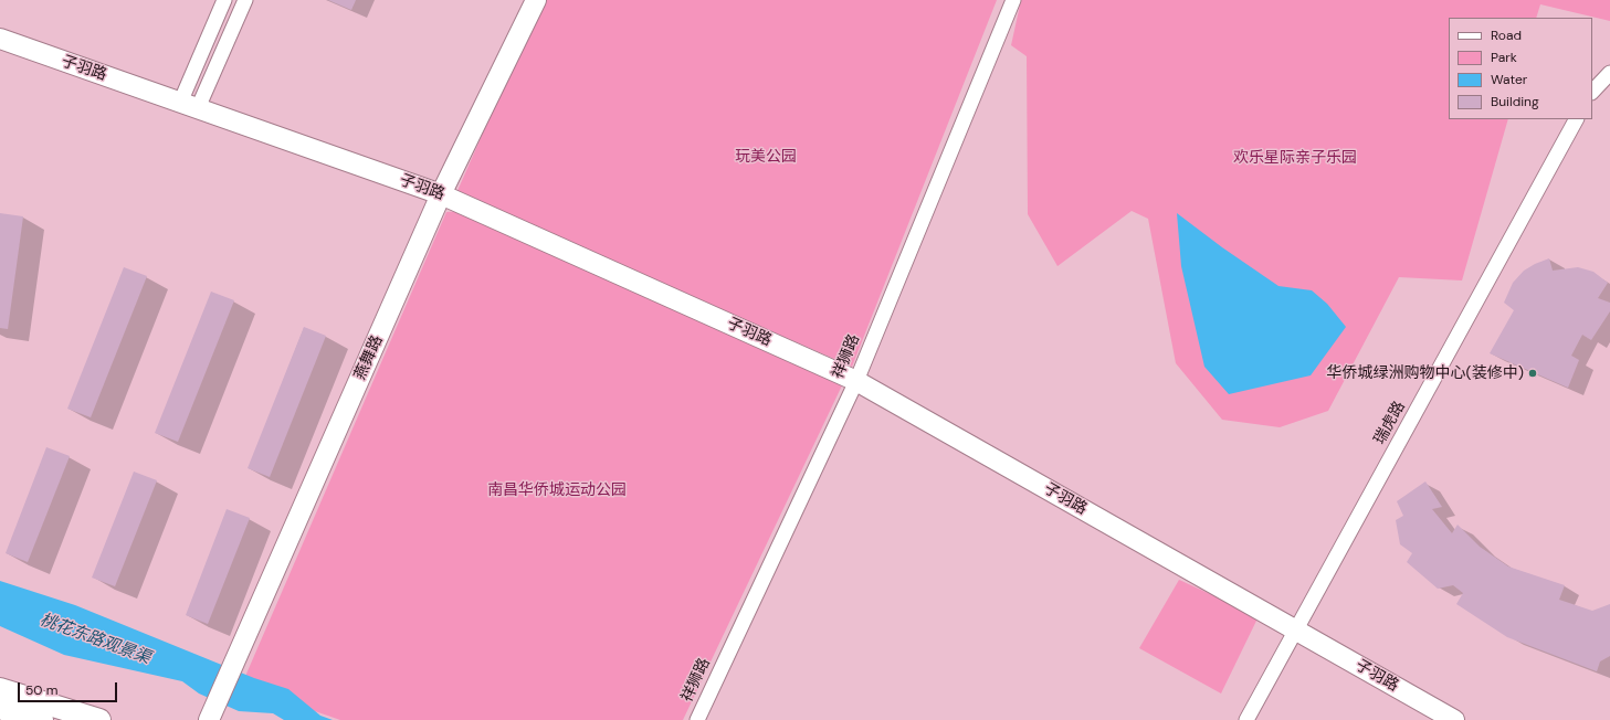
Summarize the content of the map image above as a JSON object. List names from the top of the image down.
{
  "streets": {
    "street": [
      "子羽路",
      "祥狮路",
      "燕舞路",
      "瑞虎路"
    ]
  },
  "crossings": [
    ["子羽路", "祥狮路"],
    ["子羽路", "燕舞路"],
    ["子羽路", "瑞虎路"]
  ],
  "water": ["桃花东路观景渠"],
  "parks": ["玩美公园", "欢乐星际亲子乐园", "南昌华侨城运动公园"],
  "places": ["华侨城绿洲购物中心(装修中)"],
  "legend": [
    "Road",
    "Park",
    "Water",
    "Building"
  ],
  "scale_bar": "50 m"
}
